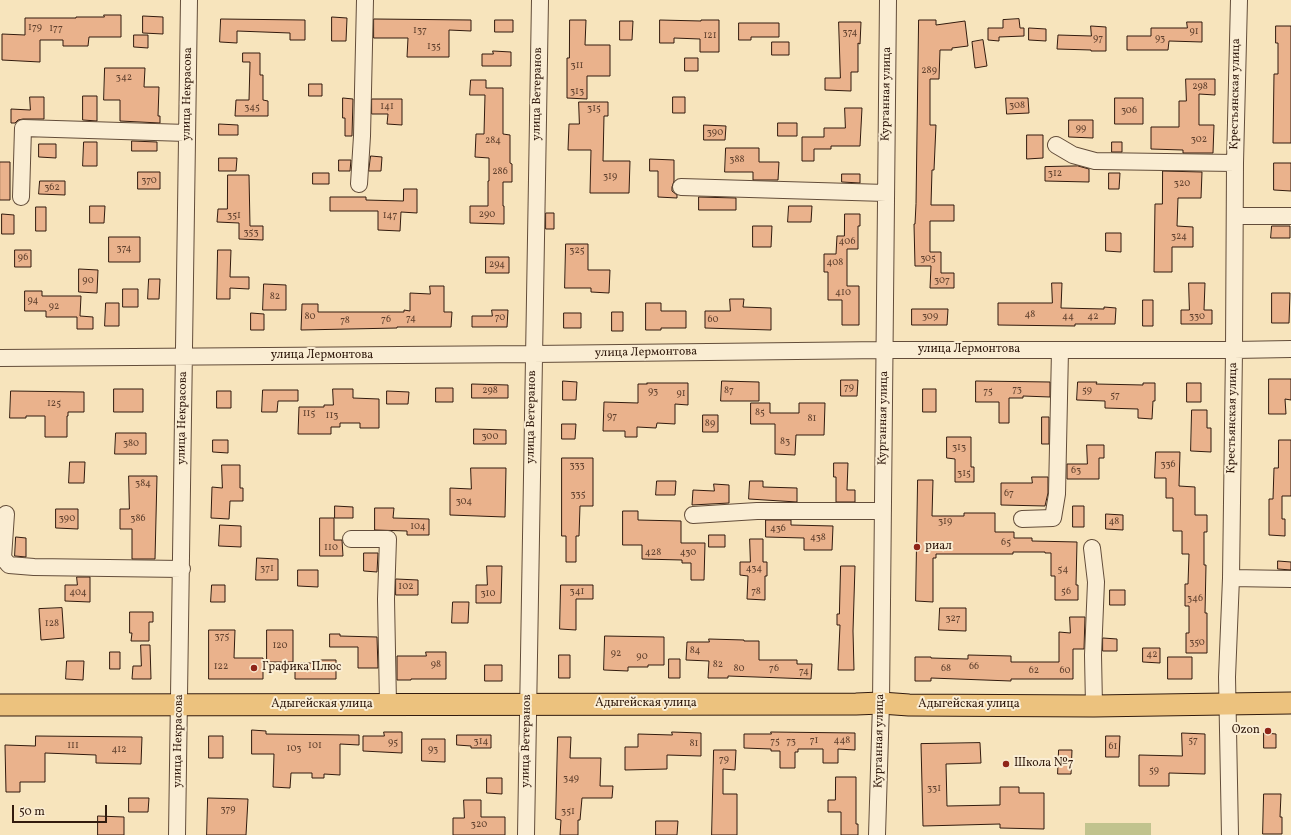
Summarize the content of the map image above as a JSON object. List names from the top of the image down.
{
  "streets": {
    "main road": ["Адыгейская улица"],
    "street": [
      "улица Некрасова",
      "улица Ветеранов",
      "Курганная улица",
      "Крестьянская улица",
      "улица Лермонтова"
    ]
  },
  "crossings": [
    ["улица Некрасова", "улица Лермонтова"],
    ["улица Некрасова", "Адыгейская улица"],
    ["улица Ветеранов", "улица Лермонтова"],
    ["улица Ветеранов", "Адыгейская улица"],
    ["Курганная улица", "улица Лермонтова"],
    ["Курганная улица", "Адыгейская улица"],
    ["Крестьянская улица", "улица Лермонтова"],
    ["Крестьянская улица", "Адыгейская улица"]
  ],
  "places": [
    "риал",
    "Графика Плюс",
    "Ozon",
    "Школа №7"
  ],
  "house_numbers": [
    "179",
    "177",
    "137",
    "91",
    "374",
    "121",
    "97",
    "93",
    "135",
    "311",
    "289",
    "342",
    "298",
    "313",
    "308",
    "141",
    "345",
    "315",
    "306",
    "99",
    "390",
    "302",
    "284",
    "388",
    "286",
    "312",
    "319",
    "370",
    "320",
    "362",
    "290",
    "351",
    "147",
    "353",
    "324",
    "406",
    "374",
    "325",
    "96",
    "305",
    "408",
    "294",
    "90",
    "307",
    "410",
    "82",
    "94",
    "92",
    "48",
    "80",
    "309",
    "44",
    "42",
    "330",
    "70",
    "74",
    "76",
    "60",
    "78",
    "79",
    "73",
    "298",
    "87",
    "59",
    "93",
    "75",
    "91",
    "57",
    "125",
    "85",
    "115",
    "113",
    "97",
    "81",
    "89",
    "300",
    "83",
    "380",
    "313",
    "336",
    "333",
    "63",
    "315",
    "384",
    "67",
    "335",
    "304",
    "390",
    "386",
    "319",
    "48",
    "104",
    "436",
    "438",
    "65",
    "110",
    "428",
    "430",
    "371",
    "434",
    "54",
    "102",
    "341",
    "78",
    "56",
    "404",
    "310",
    "346",
    "327",
    "128",
    "375",
    "350",
    "120",
    "84",
    "92",
    "42",
    "90",
    "98",
    "82",
    "122",
    "66",
    "80",
    "76",
    "68",
    "62",
    "60",
    "74",
    "71",
    "448",
    "57",
    "314",
    "75",
    "73",
    "95",
    "81",
    "111",
    "101",
    "61",
    "103",
    "412",
    "93",
    "79",
    "59",
    "349",
    "331",
    "379",
    "351",
    "320"
  ],
  "scale_bar": "50 m"
}
